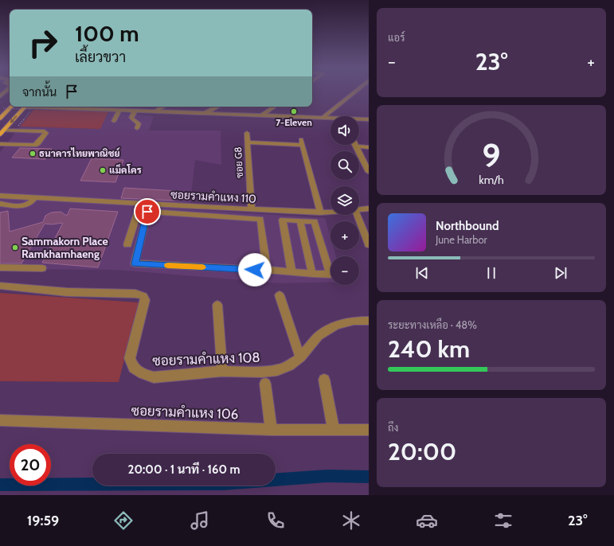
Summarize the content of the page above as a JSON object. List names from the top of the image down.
{
  "streets": {
    "street": [
      "ซอย G8",
      "ซอยรามคำแหง 110",
      "ซอยรามคำแหง 108",
      "ซอยรามคําแหง 106"
    ]
  },
  "crossings": [
    ["ซอย G8", "ซอยรามคำแหง 110"]
  ],
  "places": [
    "7-Eleven",
    "ธนาคารไทยพาณิชย์",
    "แม็คโคร",
    "Sammakorn Place Ramkhamhaeng"
  ],
  "page": {
    "tile": [
      "แอร์",
      ["ระยะทางเหลือ · 48%", "240 km"],
      ["ถึง", "20:00"]
    ],
    "turn": ["100 m", "เลี้ยวขวา"],
    "heat": ["−", "23°", "+"],
    "then": "จากนั้น",
    "map_buttons": ["+", "−"],
    "song": ["Northbound", "June Harbor"],
    "limit": "20",
    "trip": "20:00 · 1 นาที · 160 m",
    "tabs": ["19:59", "23°"],
    "gauge": ["9", "km/h"]
  }
}
